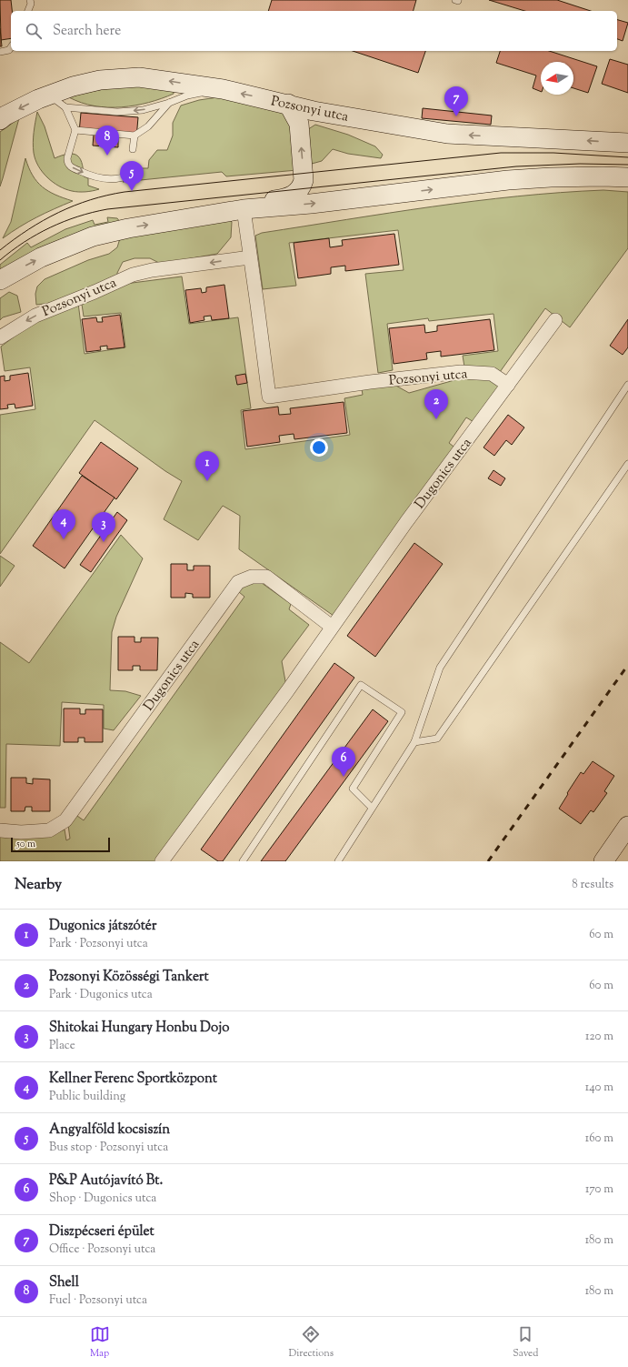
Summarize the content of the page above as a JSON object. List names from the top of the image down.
{
  "streets": {
    "main road": ["Pozsonyi utca"],
    "street": ["Dugonics utca"]
  },
  "crossings": [
    ["Pozsonyi utca", "Dugonics utca"]
  ],
  "scale_bar": "50 m",
  "north": "left",
  "page": {
    "search": "Search here",
    "pins": [
      "7",
      "8",
      "5",
      "2",
      "1",
      "4",
      "3",
      "6"
    ],
    "scale": "50 m",
    "heading": ["Nearby", "8 results"],
    "list": [
      {
        "mark": "1",
        "name": "Dugonics játszótér",
        "note": "Park · Pozsonyi utca",
        "value": "60 m"
      },
      {
        "mark": "2",
        "name": "Pozsonyi Közösségi Tankert",
        "note": "Park · Dugonics utca",
        "value": "60 m"
      },
      {
        "mark": "3",
        "name": "Shitokai Hungary Honbu Dojo",
        "note": "Place",
        "value": "120 m"
      },
      {
        "mark": "4",
        "name": "Kellner Ferenc Sportközpont",
        "note": "Public building",
        "value": "140 m"
      },
      {
        "mark": "5",
        "name": "Angyalföld kocsiszín",
        "note": "Bus stop · Pozsonyi utca",
        "value": "160 m"
      },
      {
        "mark": "6",
        "name": "P&P Autójavító Bt.",
        "note": "Shop · Dugonics utca",
        "value": "170 m"
      },
      {
        "mark": "7",
        "name": "Diszpécseri épület",
        "note": "Office · Pozsonyi utca",
        "value": "180 m"
      },
      {
        "mark": "8",
        "name": "Shell",
        "note": "Fuel · Pozsonyi utca",
        "value": "180 m"
      }
    ],
    "nav": ["Map", "Directions", "Saved"]
  }
}
